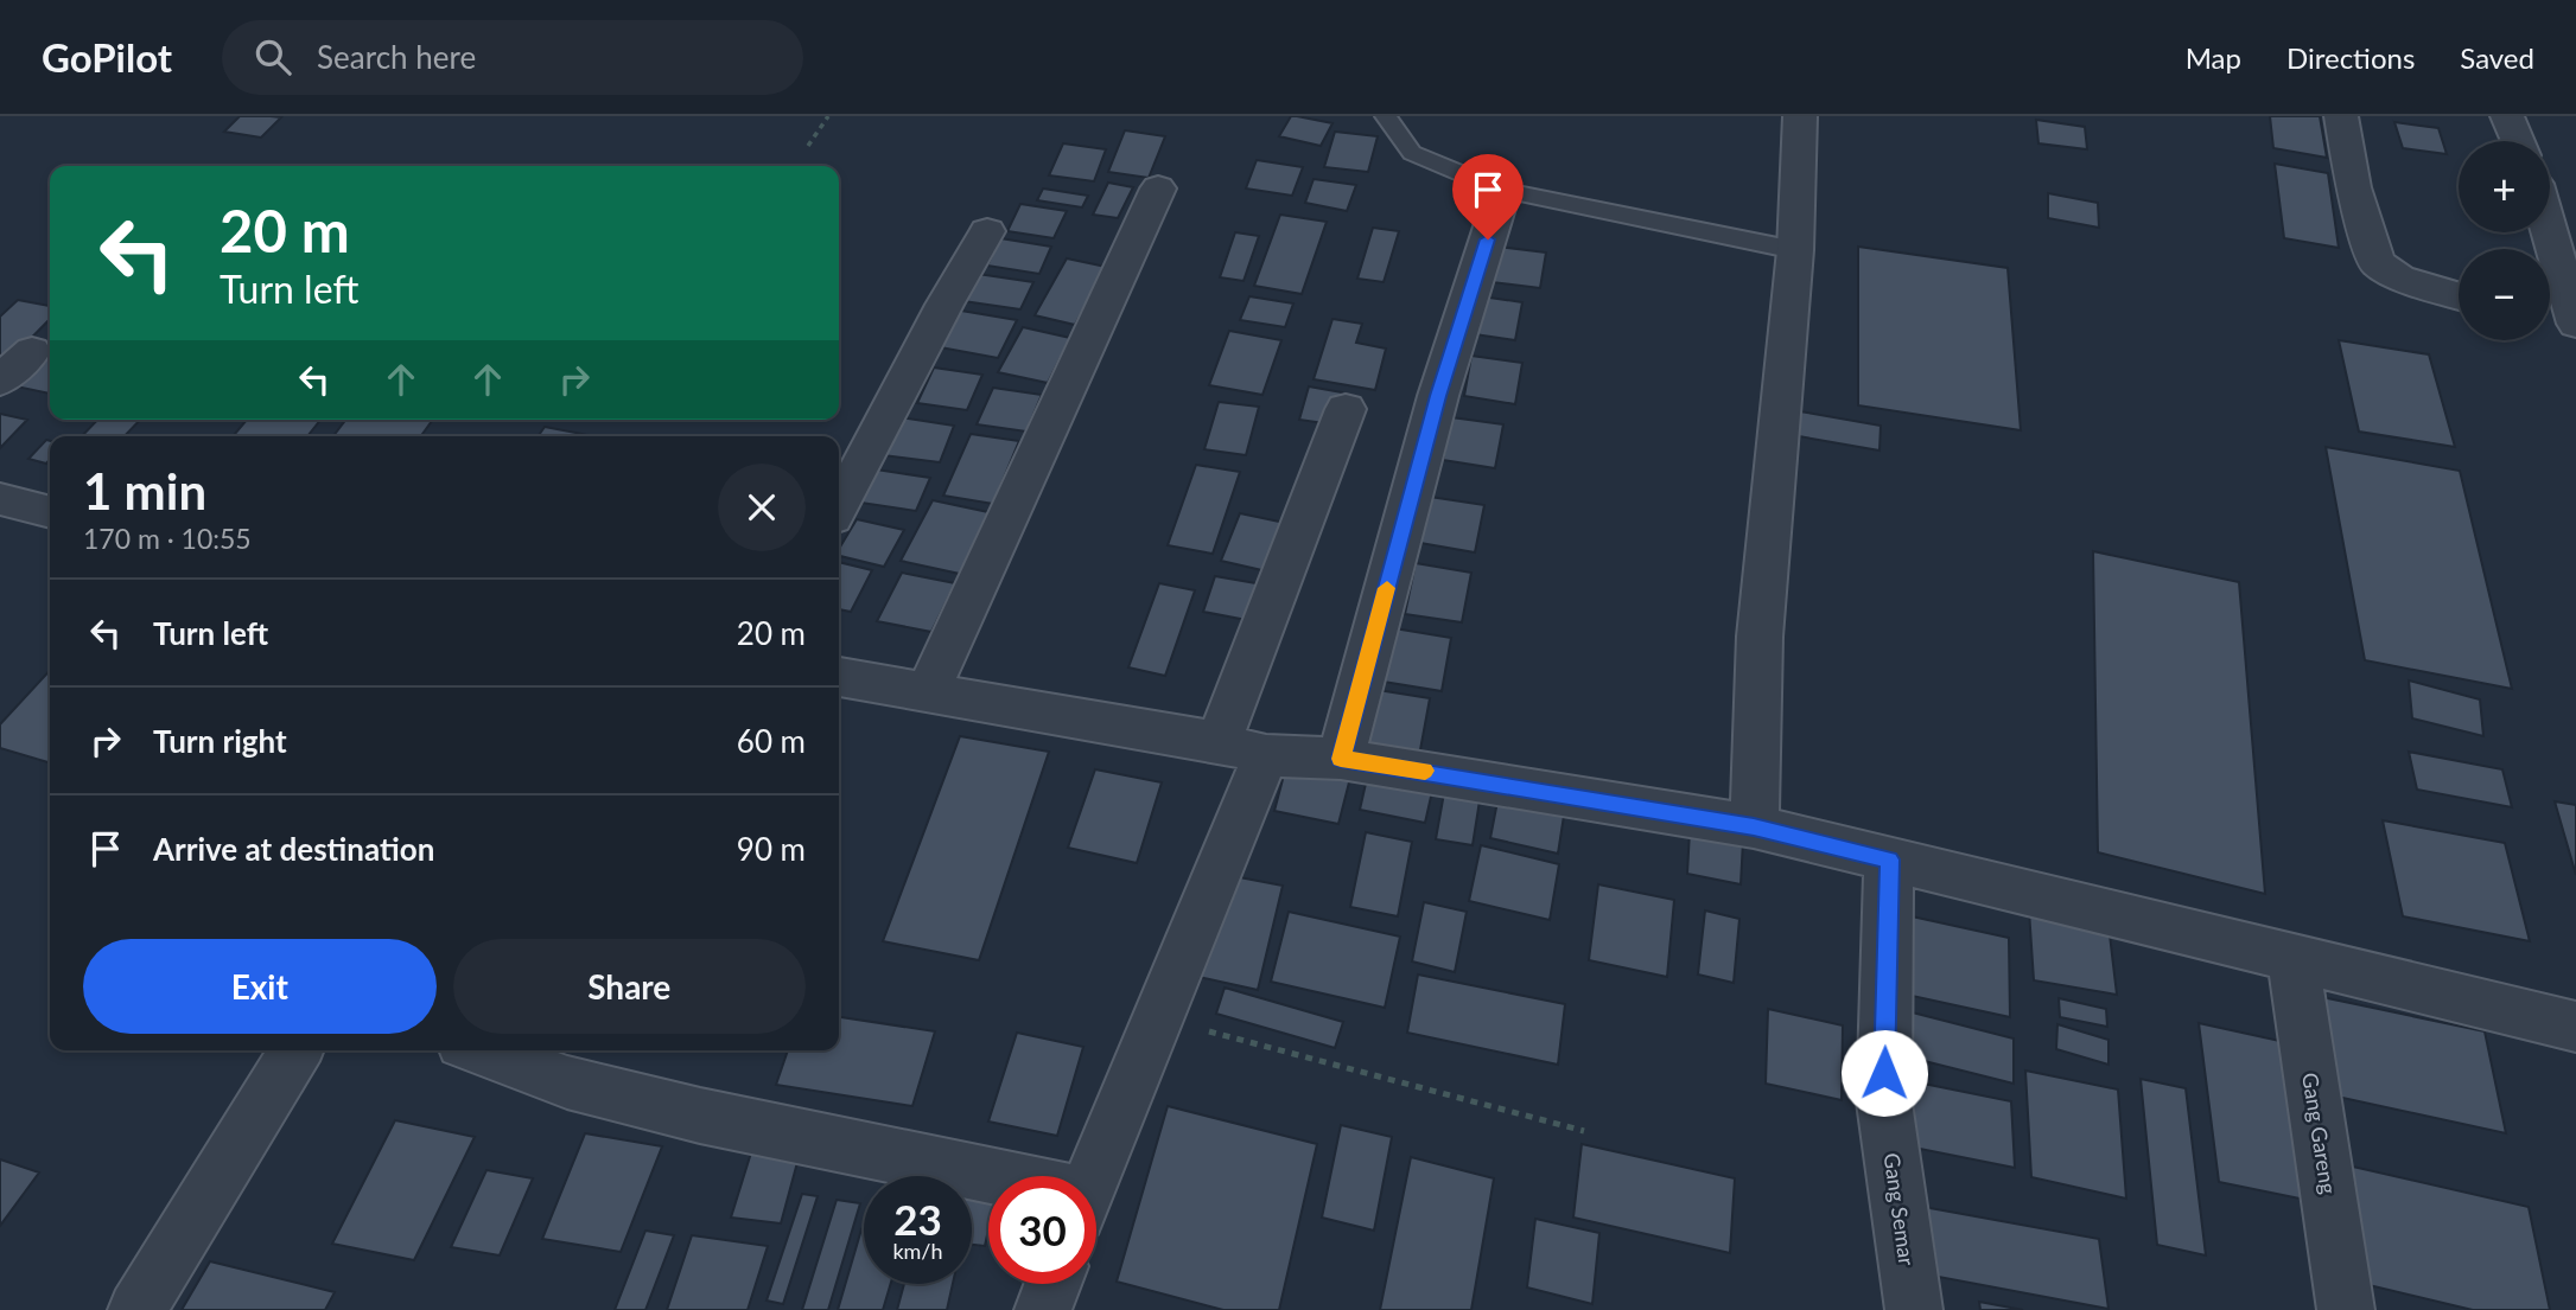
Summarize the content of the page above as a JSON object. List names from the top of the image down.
{
  "streets": {
    "street": ["Gang Gareng", "Gang Semar"]
  },
  "page": {
    "header": "GoPilot",
    "search": "Search here",
    "nav": ["Map", "Directions", "Saved"],
    "map_buttons": ["+", "−"],
    "turn": ["20 m", "Turn left"],
    "heading": ["1 min", "170 m · 10:55"],
    "list": [
      {
        "name": "Turn left",
        "value": "20 m"
      },
      {
        "name": "Turn right",
        "value": "60 m"
      },
      {
        "name": "Arrive at destination",
        "value": "90 m"
      }
    ],
    "buttons": ["Exit", "Share"],
    "speed": "23 km/h",
    "limit": "30"
  }
}
